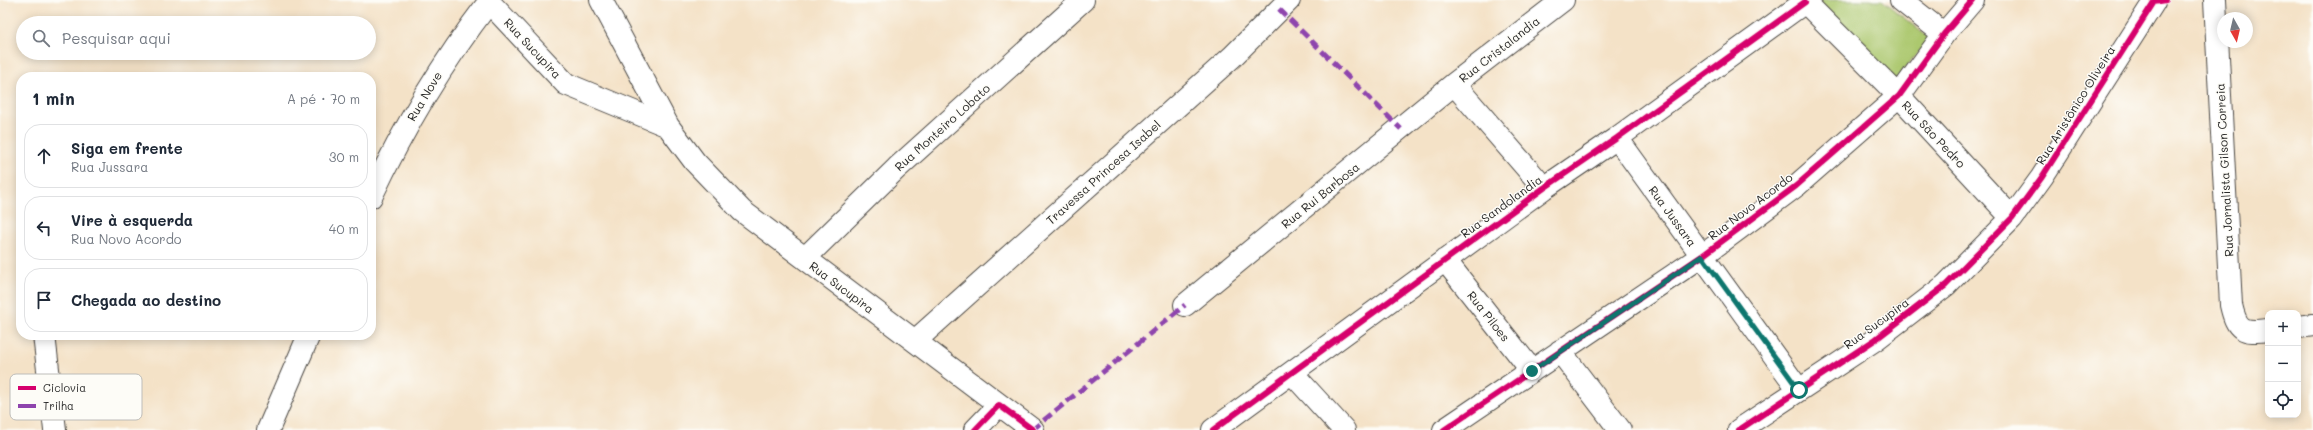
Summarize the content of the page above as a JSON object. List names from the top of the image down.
{
  "streets": {
    "street": [
      "Rua Sucupira",
      "Rua Cristalandia",
      "Rua Nove",
      "Rua Aristônico Oliveira",
      "Rua Monteiro Lobato",
      "Rua São Pedro",
      "Rua Jornalista Gilson Correia",
      "Travessa Princesa Isabel",
      "Rua Rui Barbosa",
      "Rua Sandolandia",
      "Rua Novo Acordo",
      "Rua Jussara",
      "Rua Piloes"
    ]
  },
  "crossings": [
    ["Rua Sucupira", "Rua Nove"],
    ["Rua Sucupira", "Rua Aristônico Oliveira"],
    ["Rua Sucupira", "Rua Monteiro Lobato"],
    ["Rua Sucupira", "Rua São Pedro"],
    ["Rua Sucupira", "Travessa Princesa Isabel"],
    ["Rua Sucupira", "Rua Jussara"],
    ["Rua Cristalandia", "Rua Rui Barbosa"],
    ["Rua Aristônico Oliveira", "Rua São Pedro"],
    ["Rua São Pedro", "Rua Sandolandia"],
    ["Rua São Pedro", "Rua Novo Acordo"],
    ["Rua Sandolandia", "Rua Jussara"],
    ["Rua Sandolandia", "Rua Piloes"],
    ["Rua Novo Acordo", "Rua Jussara"],
    ["Rua Novo Acordo", "Rua Piloes"]
  ],
  "legend": ["Ciclovia", "Trilha"],
  "north": "bottom",
  "page": {
    "search": "Pesquisar aqui",
    "heading": ["1 min", "A pé · 70 m"],
    "list": [
      ["Siga em frente", "Rua Jussara", "30 m"],
      ["Vire à esquerda", "Rua Novo Acordo", "40 m"],
      "Chegada ao destino"
    ],
    "map_buttons": ["+", "−"]
  }
}
